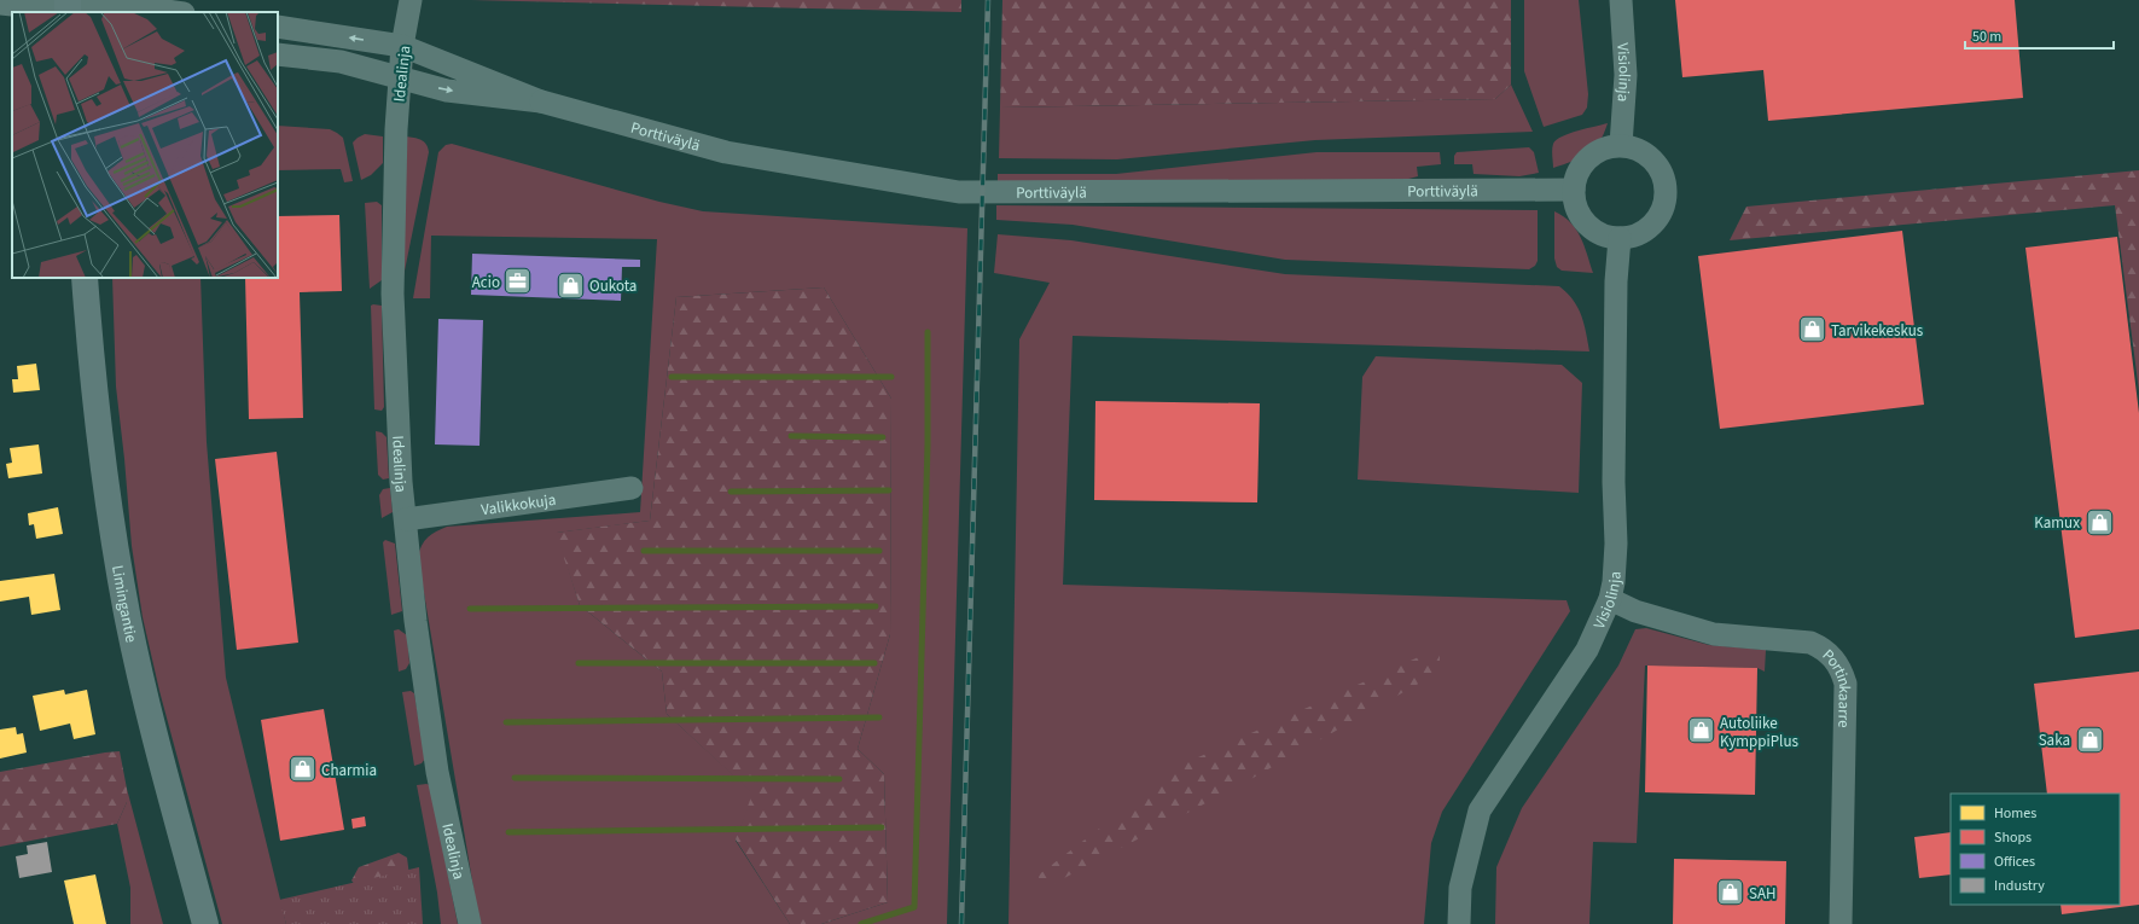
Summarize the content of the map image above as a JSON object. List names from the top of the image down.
{
  "streets": {
    "main road": ["Limingantie"],
    "street": [
      "Visiolinja",
      "Idealinja",
      "Porttiväylä",
      "Valikkokuja",
      "Portinkaarre"
    ]
  },
  "crossings": [
    ["Visiolinja", "Porttiväylä"],
    ["Visiolinja", "Portinkaarre"],
    ["Idealinja", "Porttiväylä"],
    ["Idealinja", "Valikkokuja"]
  ],
  "places": {
    "office": ["Acio"],
    "shop": [
      "Oukota",
      "Tarvikekeskus",
      "Kamux",
      "Autoliike KymppiPlus",
      "Saka",
      "Charmia",
      "SAH"
    ]
  },
  "legend": [
    "Homes",
    "Shops",
    "Offices",
    "Industry"
  ],
  "scale_bar": "50 m"
}
